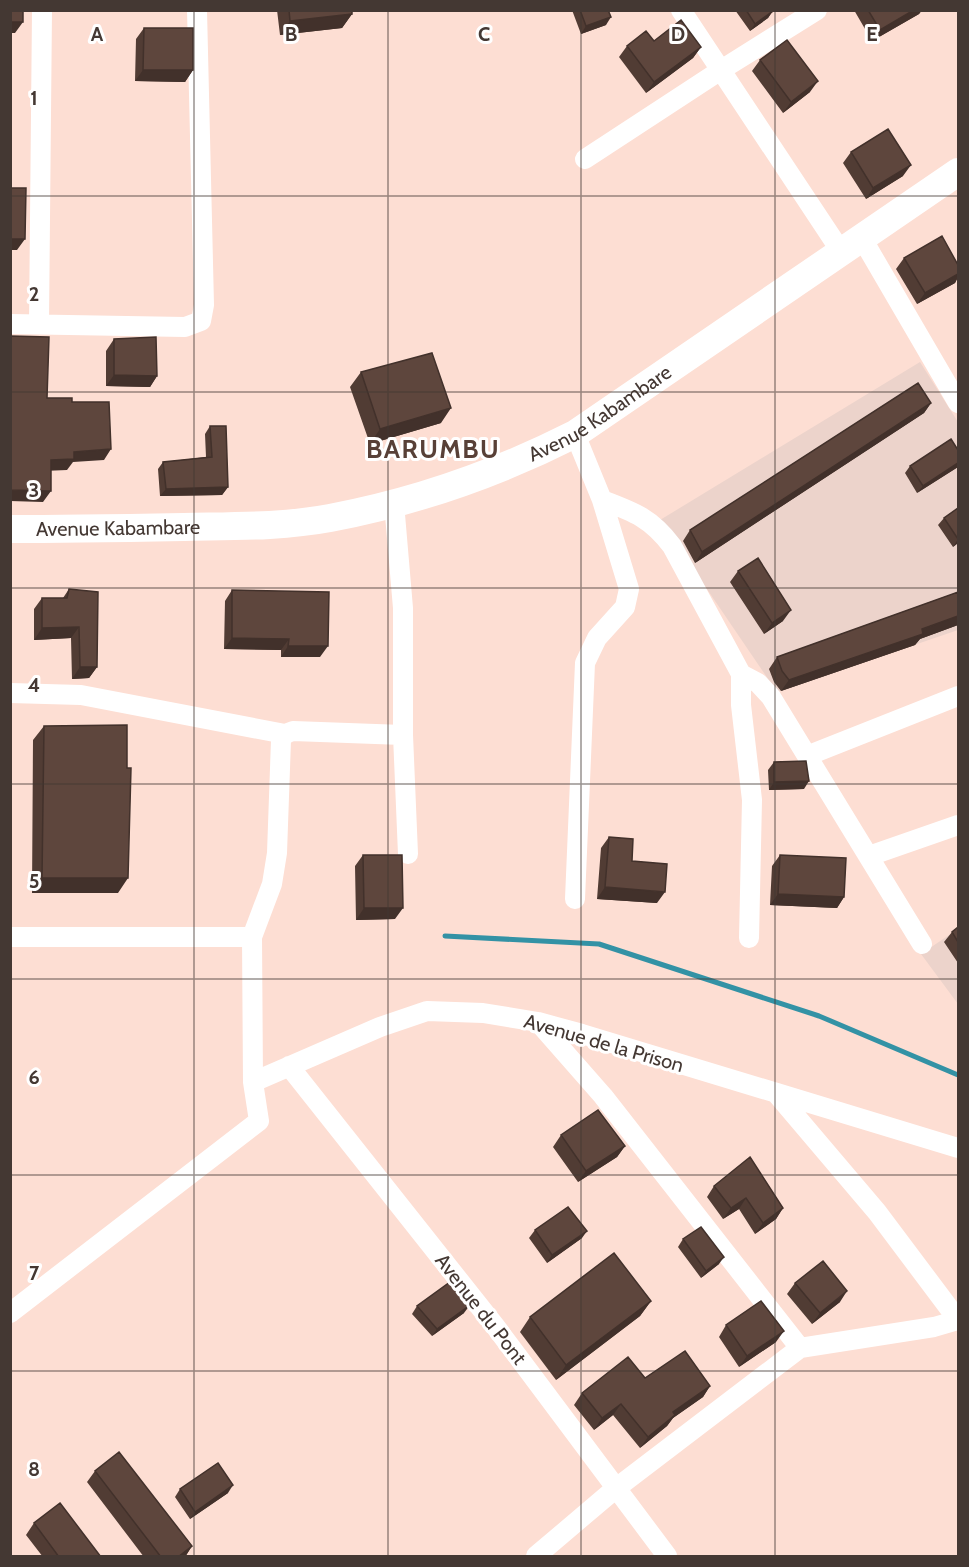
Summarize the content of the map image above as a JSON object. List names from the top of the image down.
{
  "streets": {
    "main road": ["Avenue Kabambare"],
    "street": ["Avenue de la Prison", "Avenue du Pont"]
  },
  "crossings": [
    ["Avenue de la Prison", "Avenue du Pont"]
  ],
  "districts": ["BARUMBU"],
  "grid": {
    "columns": [
      "A",
      "B",
      "C",
      "D",
      "E"
    ],
    "rows": [
      "1",
      "2",
      "3",
      "4",
      "5",
      "6",
      "7",
      "8"
    ]
  }
}
